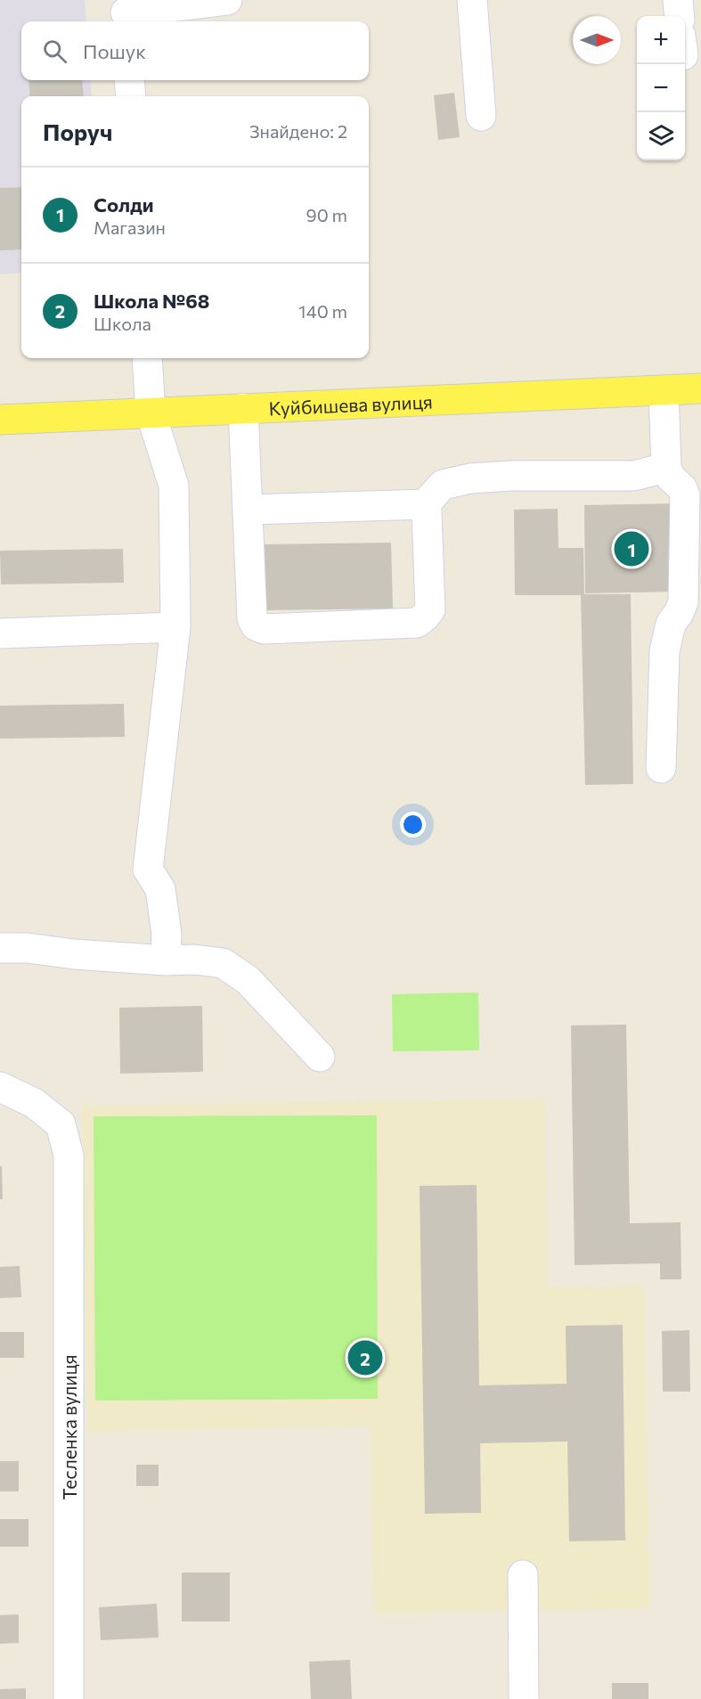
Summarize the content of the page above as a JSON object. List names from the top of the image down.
{
  "streets": {
    "main road": ["Куйбишева вулиця"],
    "street": ["Тесленка вулиця"]
  },
  "north": "right",
  "page": {
    "map_buttons": ["+", "−"],
    "search": "Пошук",
    "heading": ["Поруч", "Знайдено: 2"],
    "list": [
      {
        "mark": "1",
        "name": "Солди",
        "note": "Магазин",
        "value": "90 m"
      },
      {
        "mark": "2",
        "name": "Школа №68",
        "note": "Школа",
        "value": "140 m"
      }
    ],
    "pins": ["1", "2"]
  }
}
